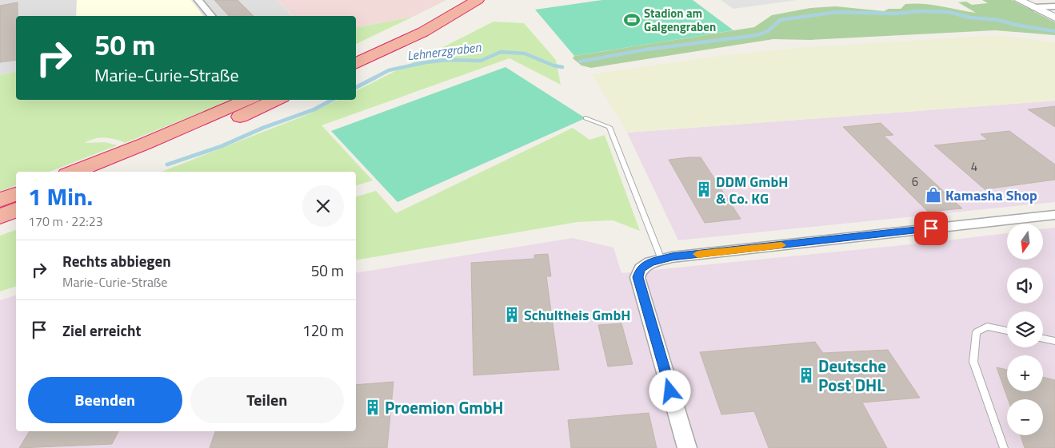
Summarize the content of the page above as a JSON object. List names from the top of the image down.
{
  "water": ["Lehnerzgraben"],
  "places": {
    "sports": ["Stadion am Galgengraben"],
    "building": [
      "DDM GmbH & Co. KG",
      "Schultheis GmbH",
      "Deutsche Post DHL",
      "Proemion GmbH"
    ],
    "shop": ["Kamasha Shop"]
  },
  "house_numbers": ["4", "6"],
  "north": "bottom",
  "page": {
    "turn": ["50 m", "Marie-Curie-Straße"],
    "heading": ["1 Min.", "170 m · 22:23"],
    "map_buttons": ["+", "−"],
    "list": [
      {
        "name": "Rechts abbiegen",
        "note": "Marie-Curie-Straße",
        "value": "50 m"
      },
      {
        "name": "Ziel erreicht",
        "value": "120 m"
      }
    ],
    "buttons": ["Beenden", "Teilen"]
  }
}
